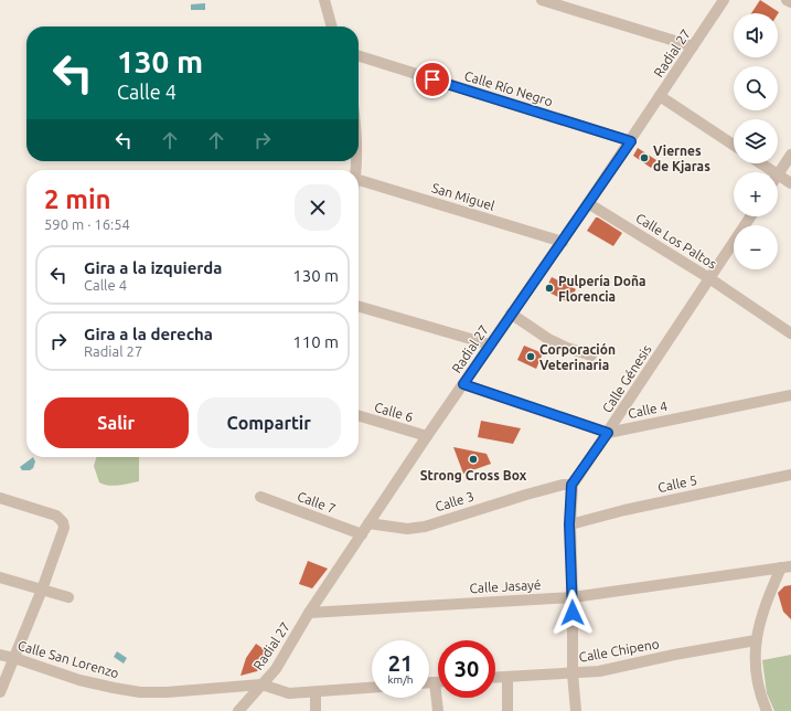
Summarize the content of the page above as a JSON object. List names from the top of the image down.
{
  "streets": {
    "street": [
      "Radial 27",
      "Calle Río Negro",
      "San Miguel",
      "Calle Los Paltos",
      "Calle Génesis",
      "Calle 4",
      "Calle 6",
      "Calle 5",
      "Calle 3",
      "Calle 7",
      "Calle Jasayé",
      "Calle Chipeno",
      "Calle San Lorenzo"
    ]
  },
  "crossings": [
    ["Radial 27", "Calle Río Negro"],
    ["Radial 27", "San Miguel"],
    ["Radial 27", "Calle Los Paltos"],
    ["Radial 27", "Calle 6"],
    ["Radial 27", "Calle 3"],
    ["Radial 27", "Calle 7"],
    ["Radial 27", "Calle Jasayé"],
    ["Radial 27", "Calle San Lorenzo"],
    ["Calle Los Paltos", "Calle Génesis"],
    ["Calle Génesis", "Calle 4"],
    ["Calle Génesis", "Calle 3"]
  ],
  "places": [
    "Viernes de Kjaras",
    "Pulpería Doña Florencia",
    "Corporación Veterinaria",
    "Strong Cross Box"
  ],
  "page": {
    "map_buttons": ["+", "−"],
    "turn": ["130 m", "Calle 4"],
    "heading": ["2 min", "590 m · 16:54"],
    "list": [
      {
        "name": "Gira a la izquierda",
        "note": "Calle 4",
        "value": "130 m"
      },
      {
        "name": "Gira a la derecha",
        "note": "Radial 27",
        "value": "110 m"
      }
    ],
    "buttons": ["Salir", "Compartir"],
    "speed": "21 km/h",
    "limit": "30"
  }
}
